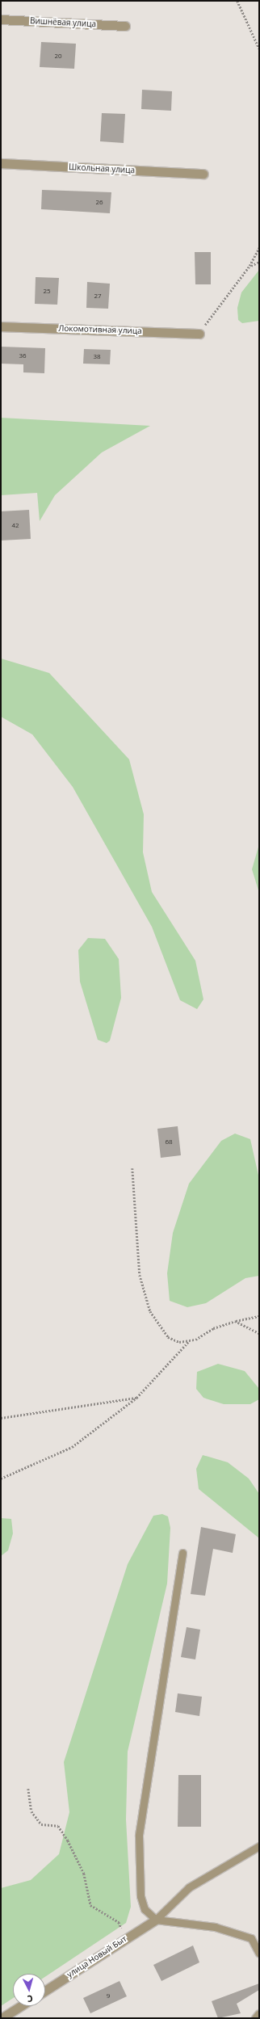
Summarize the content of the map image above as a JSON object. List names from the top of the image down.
{
  "streets": {
    "street": [
      "Вишнёвая улица",
      "Школьная улица",
      "Локомотивная улица",
      "улица Новый Быт"
    ]
  },
  "house_numbers": [
    "20",
    "26",
    "25",
    "27",
    "36",
    "38",
    "42",
    "68",
    "9"
  ],
  "north": "bottom"
}
